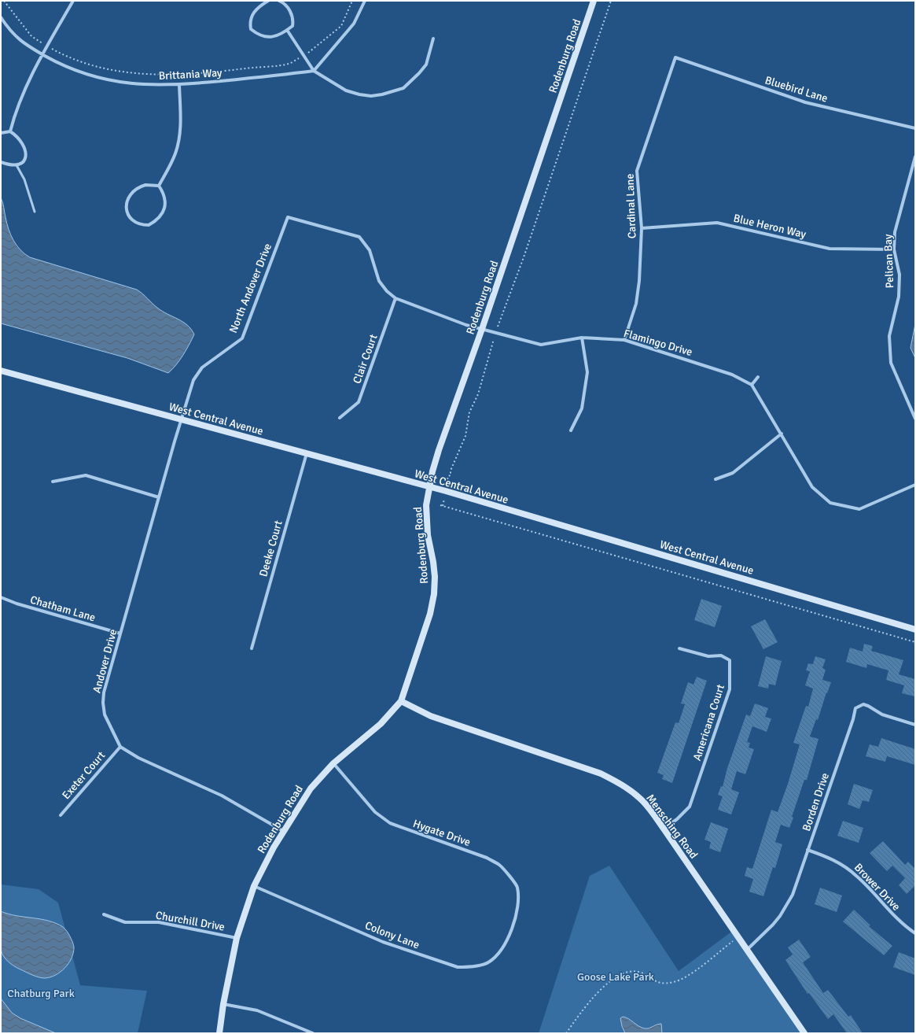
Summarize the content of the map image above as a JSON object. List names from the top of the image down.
{
  "streets": {
    "street": [
      "Rodenburg Road",
      "Brittania Way",
      "Bluebird Lane",
      "Cardinal Lane",
      "Blue Heron Way",
      "Pelican Bay",
      "North Andover Drive",
      "Flamingo Drive",
      "Clair Court",
      "West Central Avenue",
      "Deeke Court",
      "Chatham Lane",
      "Andover Drive",
      "Americana Court",
      "Exeter Court",
      "Borden Drive",
      "Mensching Road",
      "Hygate Drive",
      "Brower Drive",
      "Churchill Drive",
      "Colony Lane"
    ]
  },
  "crossings": [
    ["Rodenburg Road", "Flamingo Drive"],
    ["Rodenburg Road", "West Central Avenue"],
    ["Rodenburg Road", "Mensching Road"],
    ["Rodenburg Road", "Hygate Drive"],
    ["Rodenburg Road", "Churchill Drive"],
    ["Rodenburg Road", "Colony Lane"],
    ["Bluebird Lane", "Cardinal Lane"],
    ["Cardinal Lane", "Blue Heron Way"],
    ["Cardinal Lane", "Flamingo Drive"],
    ["Blue Heron Way", "Pelican Bay"],
    ["North Andover Drive", "Flamingo Drive"],
    ["North Andover Drive", "Clair Court"],
    ["North Andover Drive", "West Central Avenue"],
    ["North Andover Drive", "Andover Drive"],
    ["Flamingo Drive", "Clair Court"],
    ["West Central Avenue", "Deeke Court"],
    ["West Central Avenue", "Andover Drive"],
    ["Chatham Lane", "Andover Drive"],
    ["Andover Drive", "Exeter Court"],
    ["Americana Court", "Mensching Road"],
    ["Borden Drive", "Mensching Road"],
    ["Borden Drive", "Brower Drive"],
    ["Hygate Drive", "Colony Lane"]
  ],
  "parks": ["Goose Lake Park", "Chatburg Park"]
}
